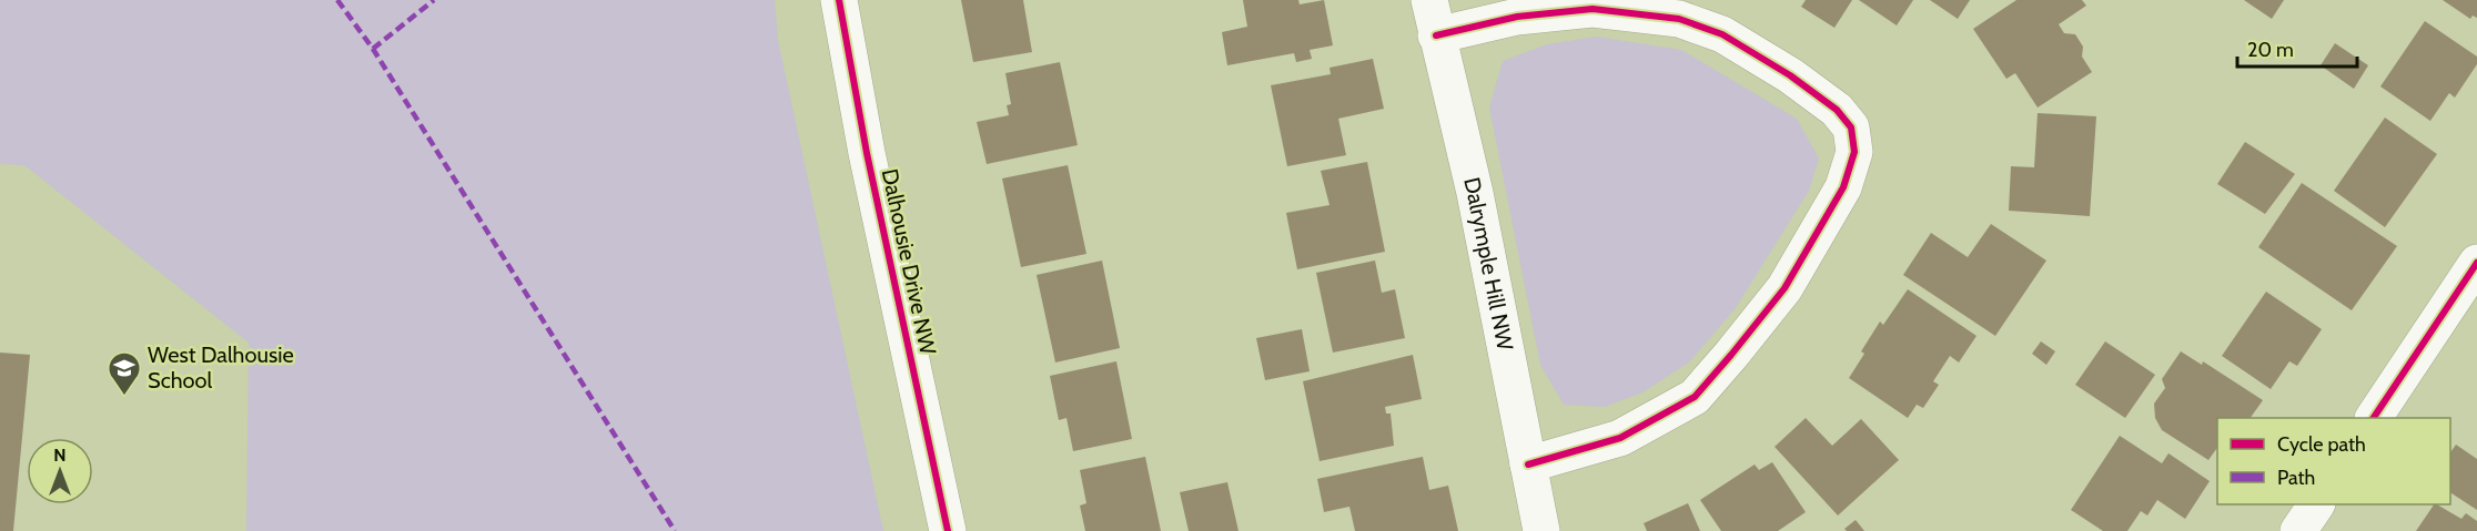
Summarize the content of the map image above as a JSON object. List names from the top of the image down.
{
  "streets": {
    "street": ["Dalhousie Drive NW", "Dalrymple Hill NW"]
  },
  "places": {
    "school or university": ["West Dalhousie School"]
  },
  "legend": ["Cycle path", "Path"],
  "scale_bar": "20 m",
  "north": "top"
}
